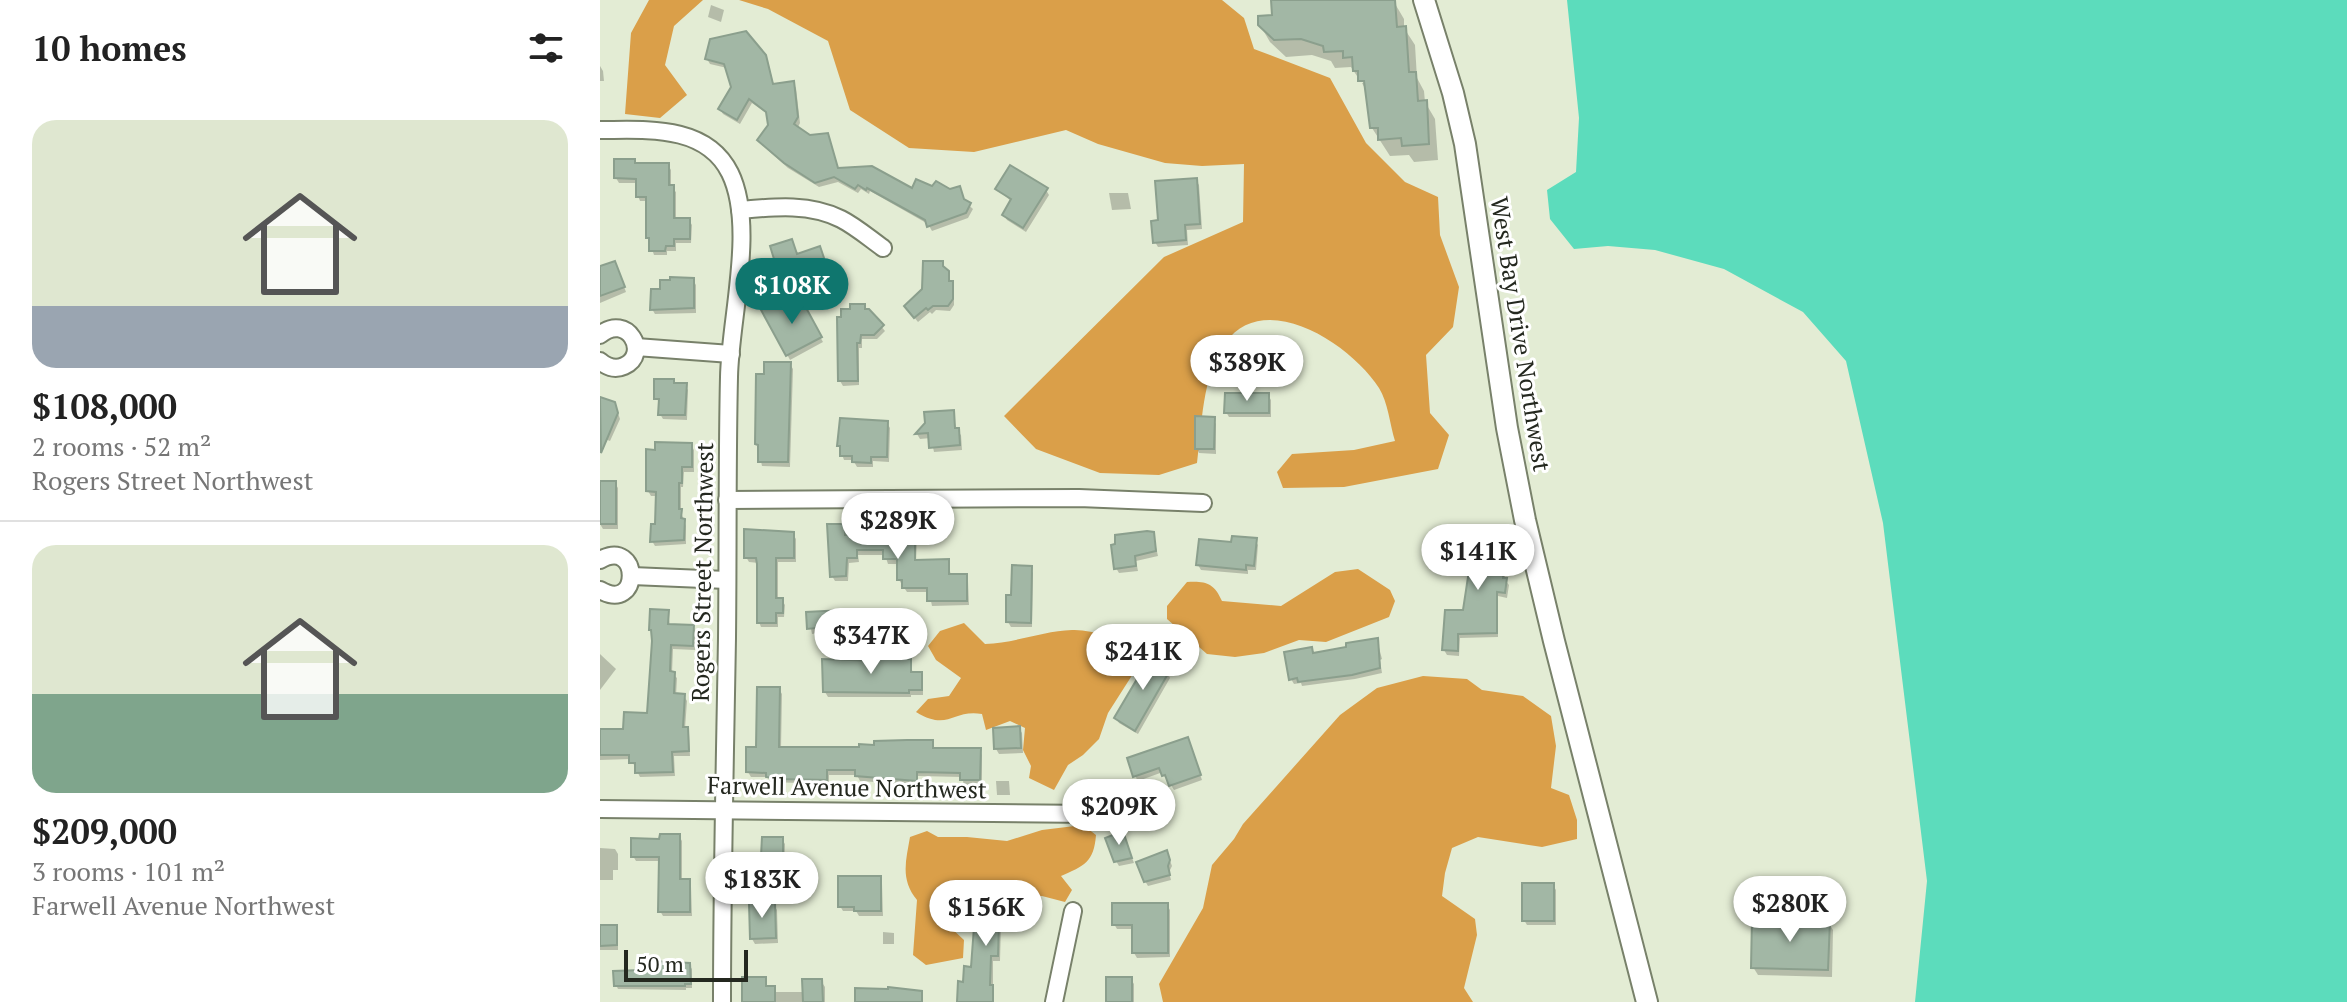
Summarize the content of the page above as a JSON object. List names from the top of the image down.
{
  "streets": {
    "street": ["West Bay Drive Northwest", "Rogers Street Northwest", "Farwell Avenue Northwest"]
  },
  "crossings": [
    ["Rogers Street Northwest", "Farwell Avenue Northwest"]
  ],
  "scale_bar": "50 m",
  "page": {
    "heading": "10 homes",
    "list": [
      {
        "name": "$108,000",
        "note": "2 rooms · 52 m² · Rogers Street Northwest"
      },
      {
        "name": "$209,000",
        "note": "3 rooms · 101 m² · Farwell Avenue Northwest"
      }
    ],
    "price": [
      "$108K",
      "$389K",
      "$289K",
      "$141K",
      "$347K",
      "$241K",
      "$209K",
      "$183K",
      "$280K",
      "$156K"
    ],
    "scale": "50 m"
  }
}
